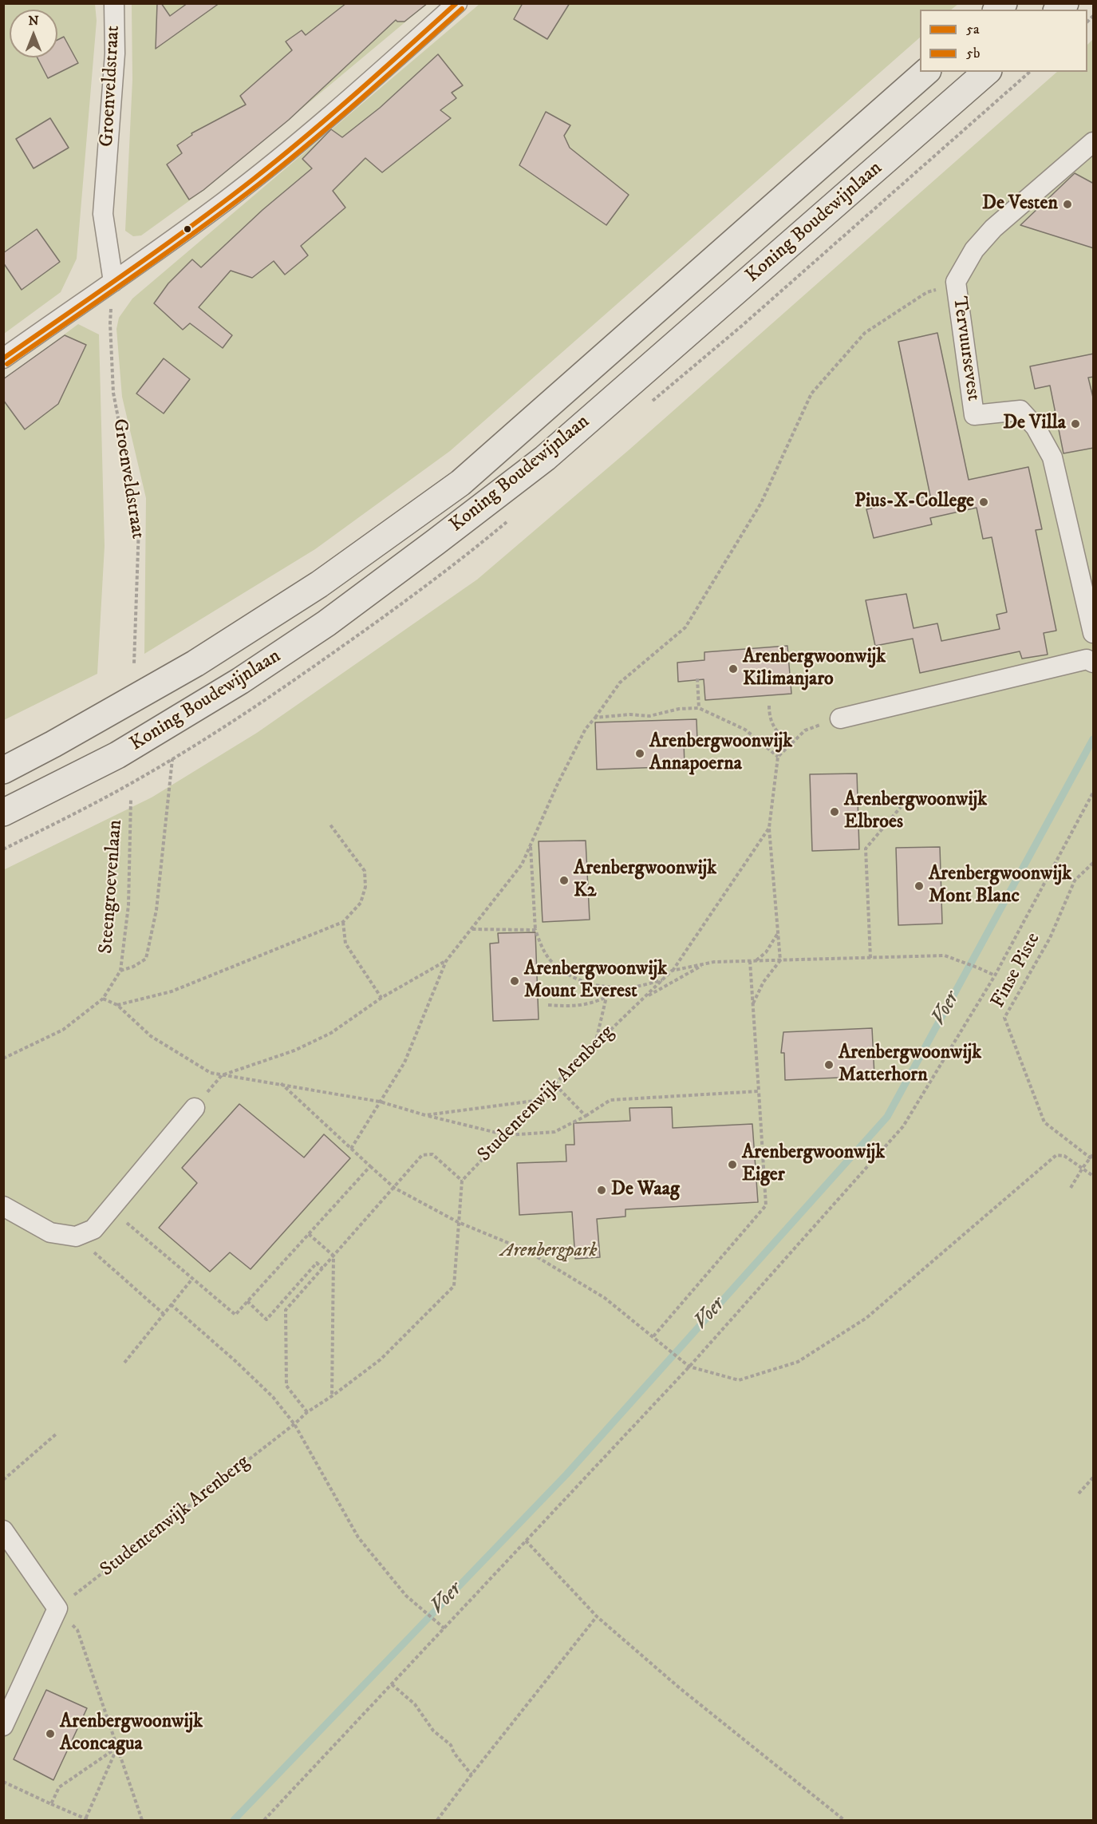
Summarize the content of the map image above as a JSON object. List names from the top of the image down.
{
  "streets": {
    "highway": ["Koning Boudewijnlaan"],
    "street": ["Groenveldstraat", "Tervuursevest"],
    "path": ["Steengroevenlaan", "Finse Piste", "Studentenwijk Arenberg"]
  },
  "water": ["Voer"],
  "parks": ["Arenbergpark"],
  "places": [
    "De Vesten",
    "De Villa",
    "Pius-X-College",
    "Arenbergwoonwijk Kilimanjaro",
    "Arenbergwoonwijk Annapoerna",
    "Arenbergwoonwijk Elbroes",
    "Arenbergwoonwijk K2",
    "Arenbergwoonwijk Mont Blanc",
    "Arenbergwoonwijk Mount Everest",
    "Arenbergwoonwijk Matterhorn",
    "Arenbergwoonwijk Eiger",
    "De Waag",
    "Arenbergwoonwijk Aconcagua"
  ],
  "lines": ["transit line 5a", "transit line 5b"],
  "legend": ["5a", "5b"],
  "north": "top"
}
